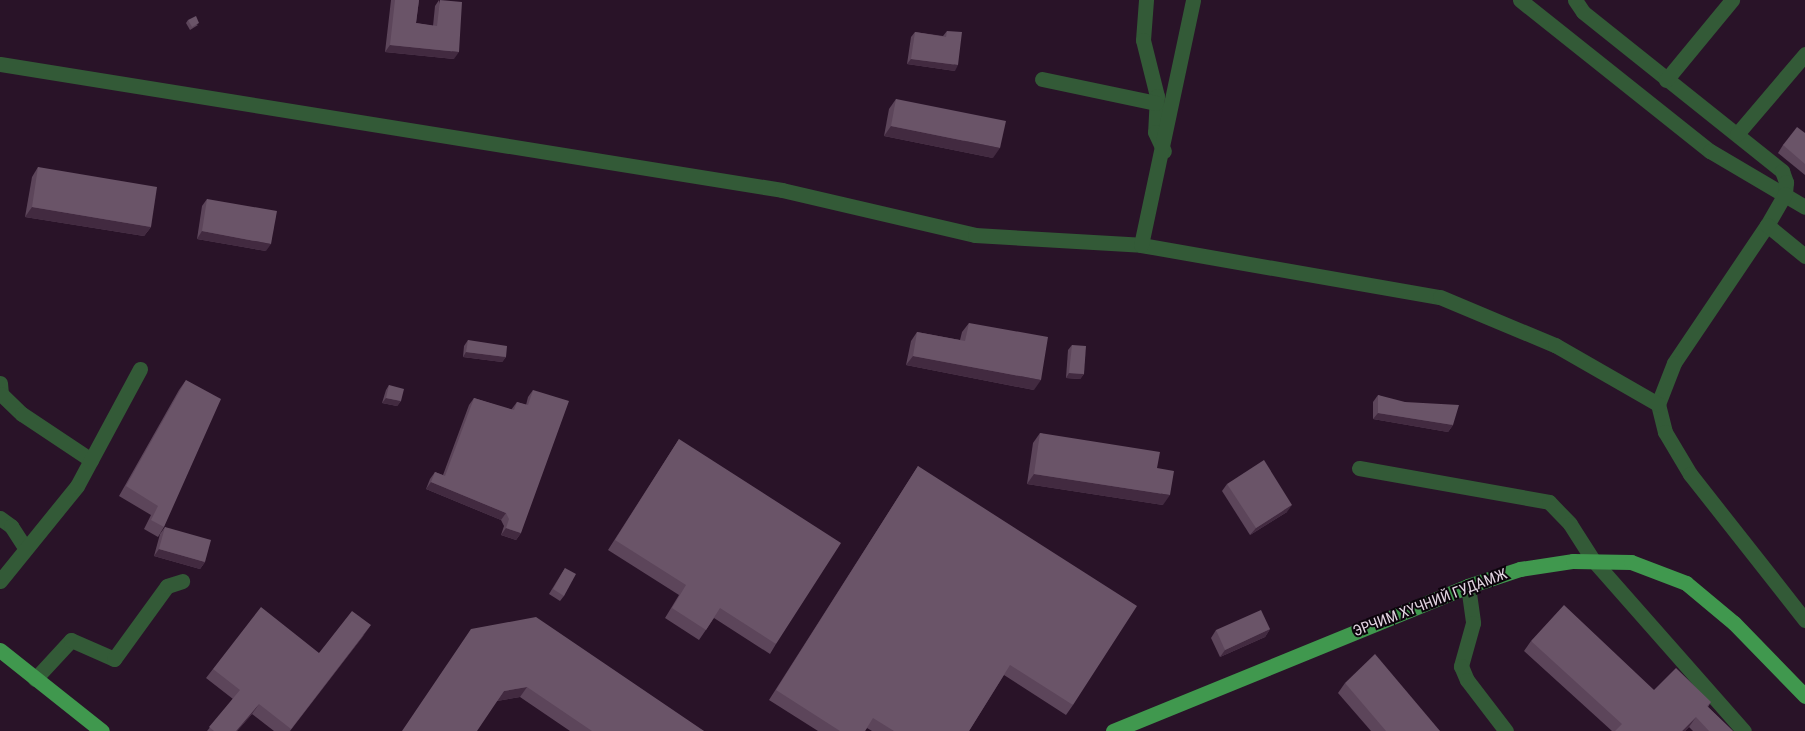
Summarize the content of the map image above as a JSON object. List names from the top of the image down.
{
  "streets": {
    "main road": ["ЭРЧИМ ХҮЧНИЙ ГУДАМЖ"]
  }
}
